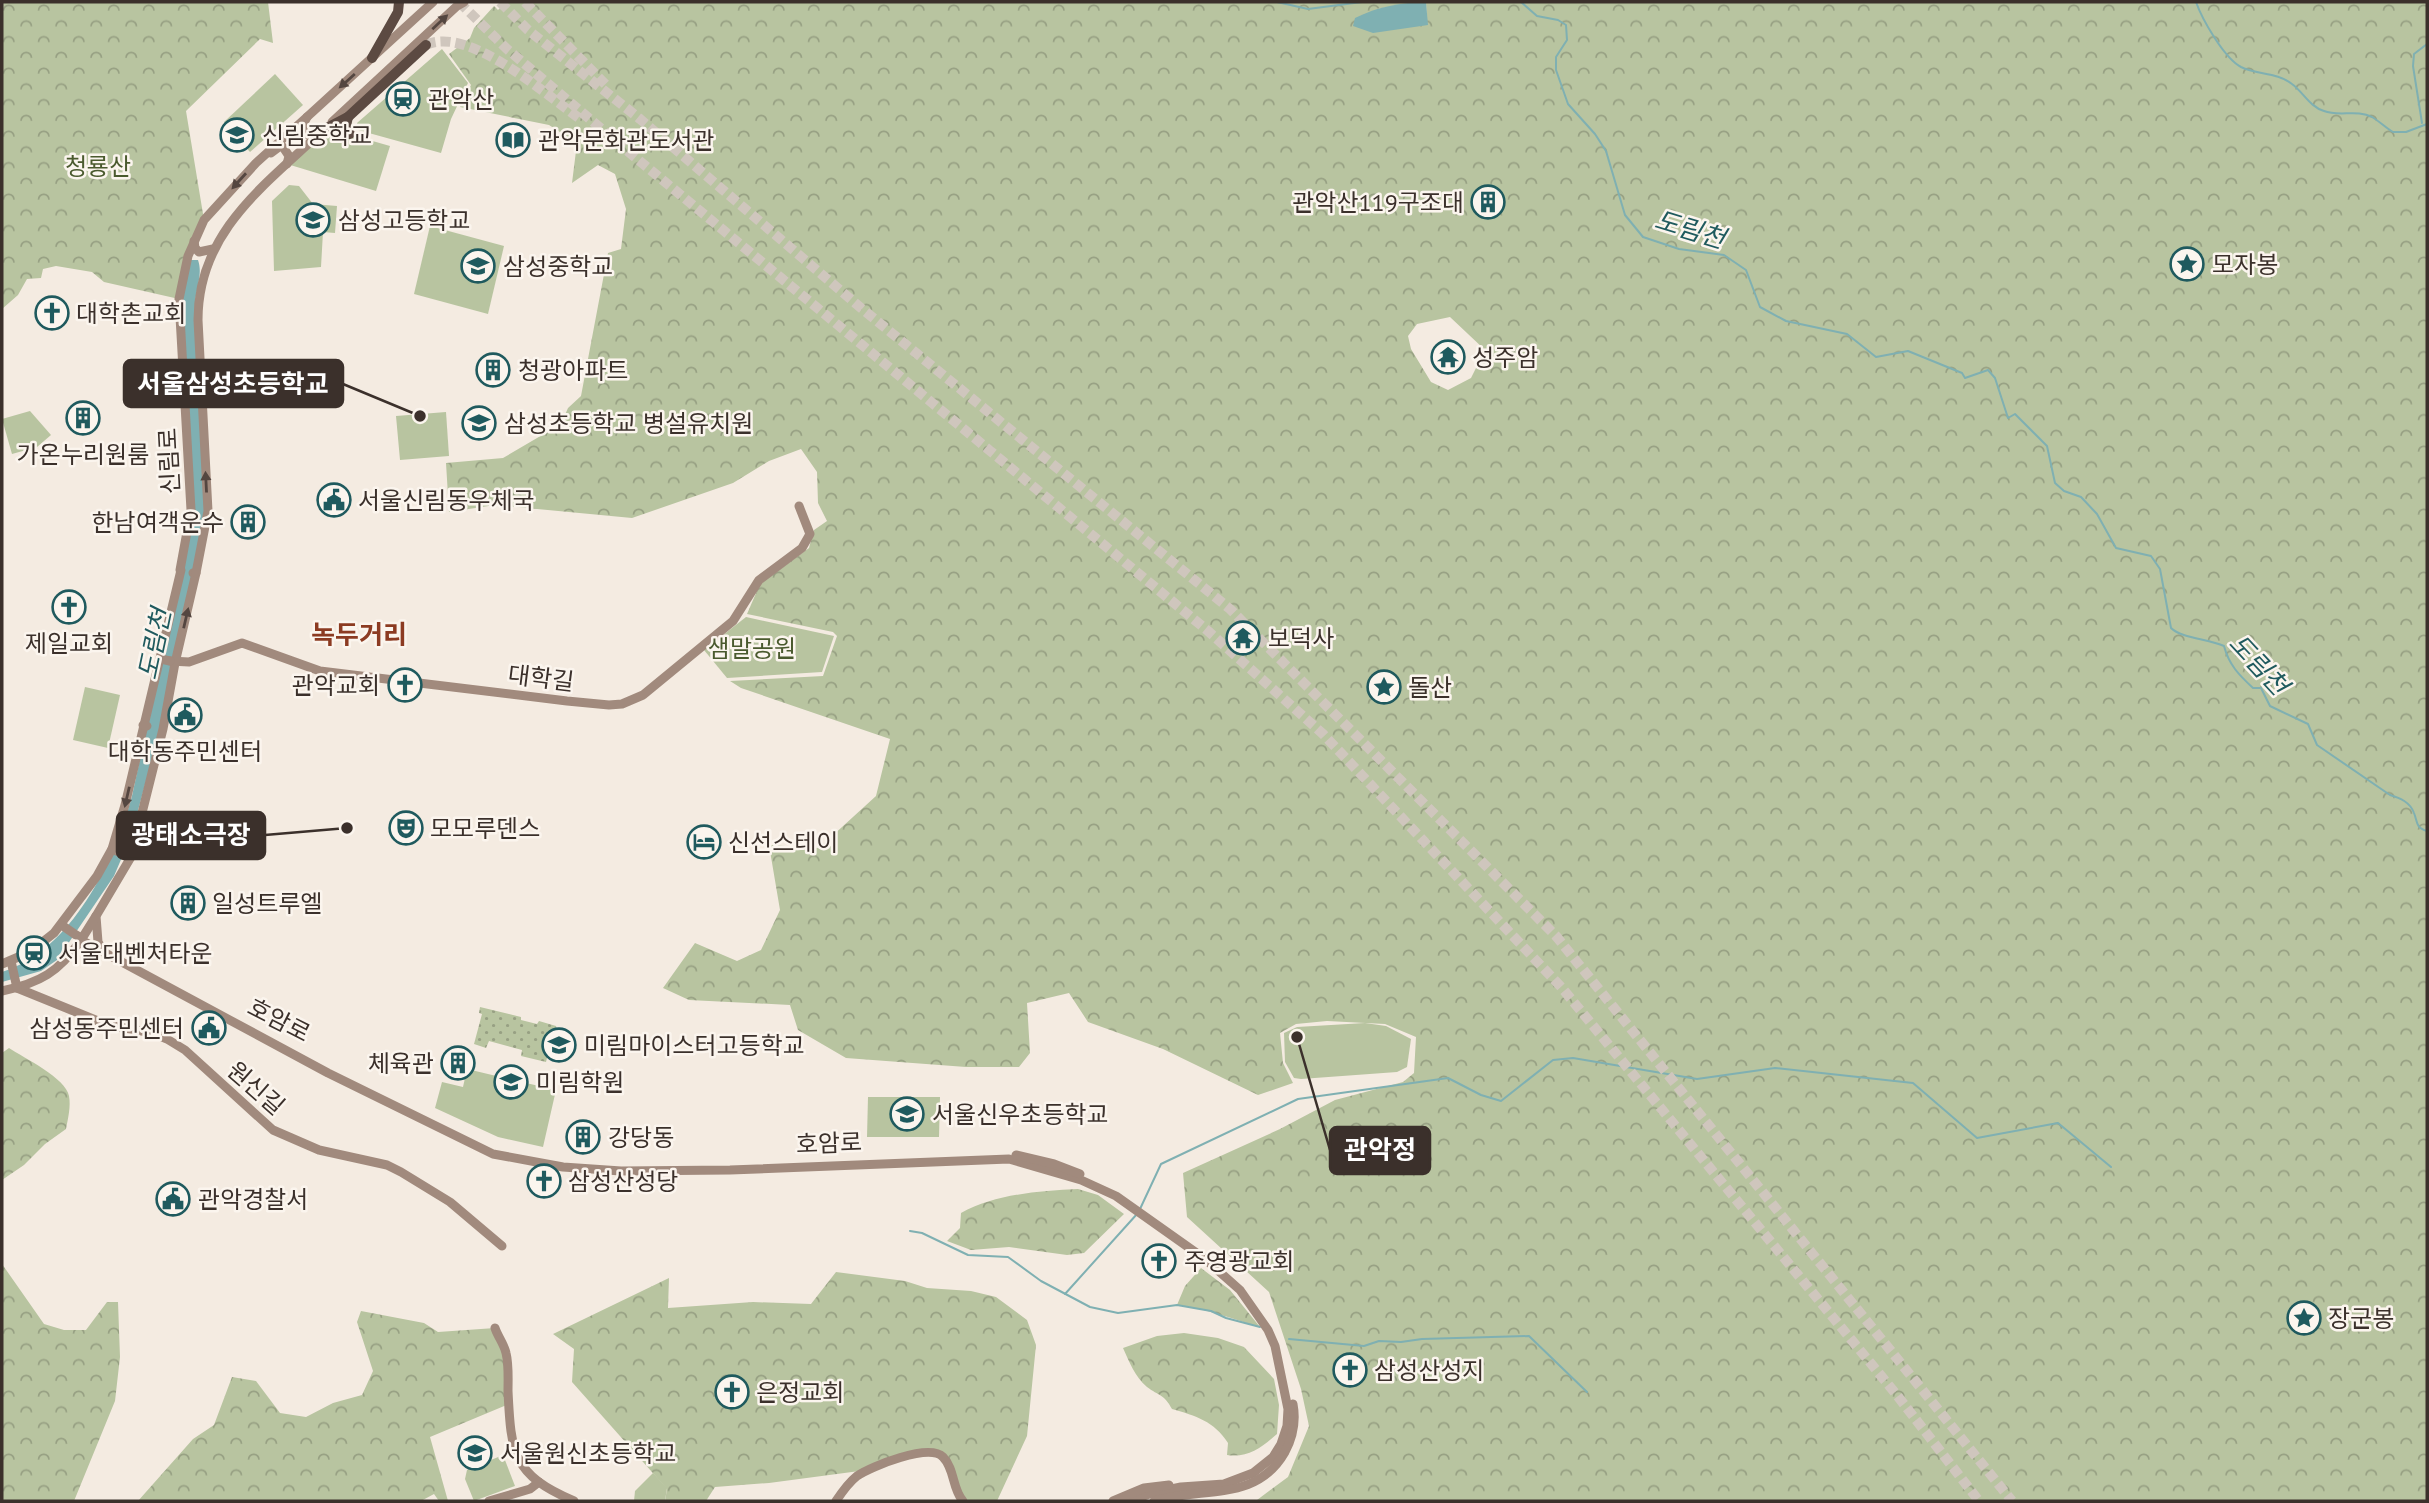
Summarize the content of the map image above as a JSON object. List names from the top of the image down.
{
  "streets": {
    "main road": [
      "신림로",
      "대학길",
      "호암로",
      "원신길"
    ]
  },
  "crossings": [
    ["신림로", "대학길"]
  ],
  "districts": ["녹두거리"],
  "water": ["도림천"],
  "parks": ["청룡산", "샘말공원"],
  "places": {
    "station": ["관악산", "서울대벤처타운"],
    "school or university": [
      "신림중학교",
      "삼성고등학교",
      "삼성중학교",
      "삼성초등학교 병설유치원",
      "미림마이스터고등학교",
      "미림학원",
      "서울신우초등학교",
      "서울원신초등학교"
    ],
    "library": ["관악문화관도서관"],
    "building": [
      "관악산119구조대",
      "청광아파트",
      "가온누리원룸",
      "한남여객운수",
      "일성트루엘",
      "체육관",
      "강당동"
    ],
    "place": ["모자봉", "돌산", "장군봉"],
    "church": [
      "대학촌교회",
      "제일교회",
      "관악교회",
      "삼성산성당",
      "주영광교회",
      "삼성산성지",
      "은정교회"
    ],
    "temple": ["성주암", "보덕사"],
    "other": ["서울삼성초등학교", "광태소극장", "관악정"],
    "public building": [
      "서울신림동우체국",
      "대학동주민센터",
      "삼성동주민센터",
      "관악경찰서"
    ],
    "theatre": ["모모루덴스"],
    "hotel": ["신선스테이"]
  }
}
